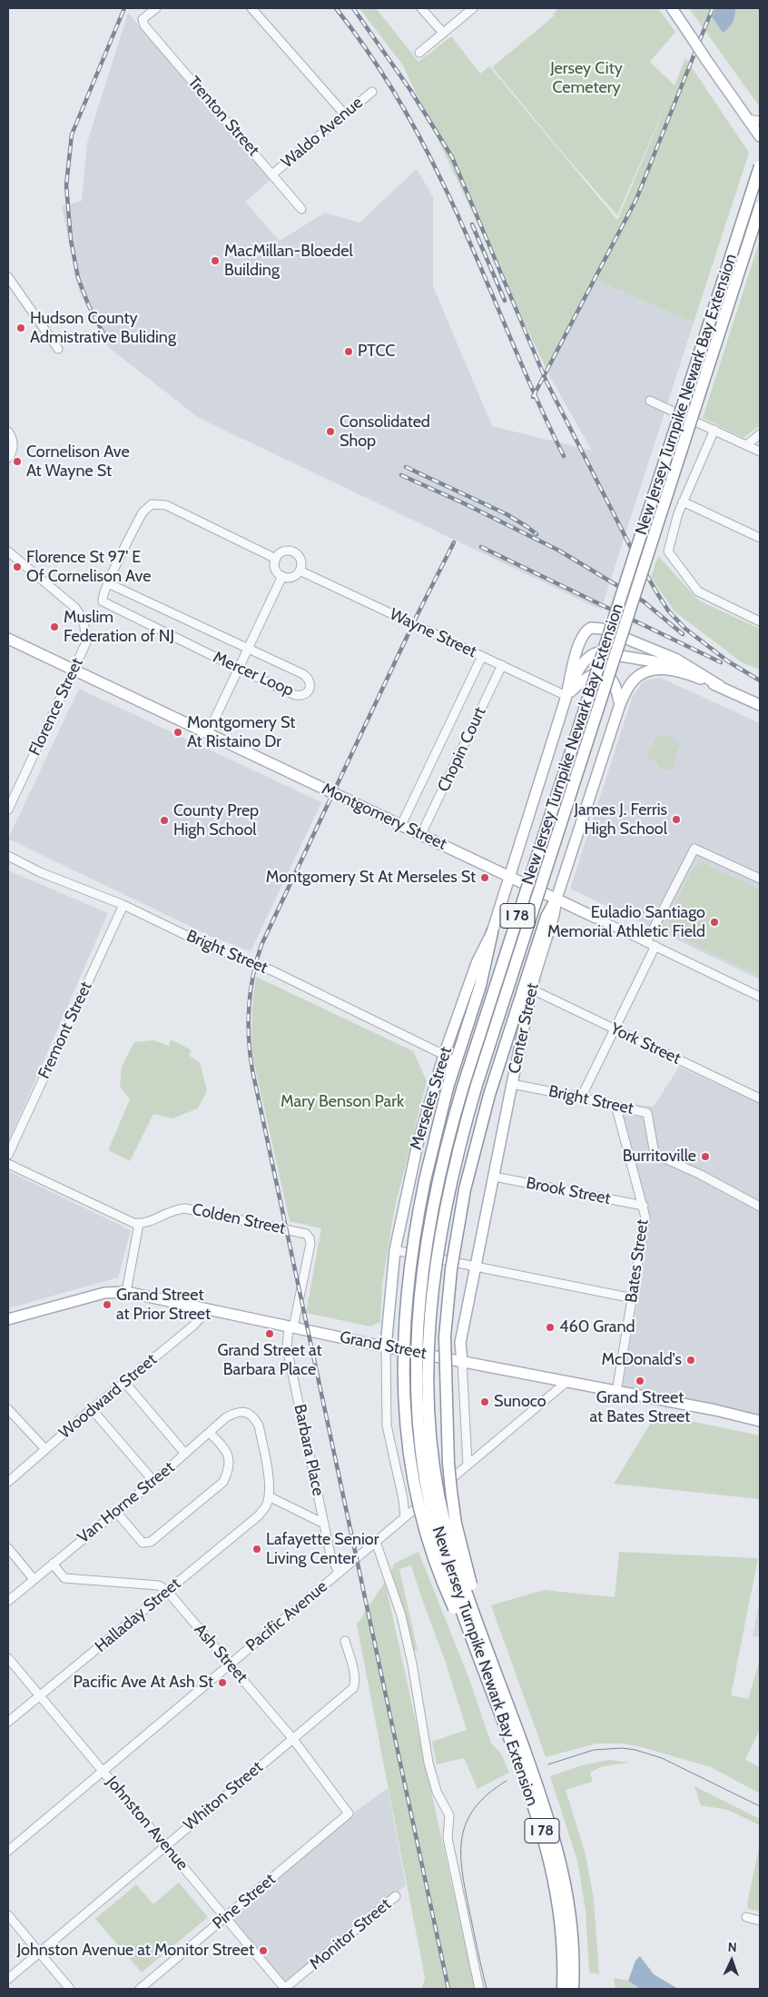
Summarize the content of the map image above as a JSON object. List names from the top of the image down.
{
  "streets": {
    "highway": ["New Jersey Turnpike Newark Bay Extension", "I 78"],
    "main road": [
      "Montgomery Street",
      "Center Street",
      "Merseles Street",
      "Grand Street"
    ],
    "street": [
      "Trenton Street",
      "Waldo Avenue",
      "Wayne Street",
      "Mercer Loop",
      "Florence Street",
      "Chopin Court",
      "Bright Street",
      "Fremont Street",
      "York Street",
      "Brook Street",
      "Colden Street",
      "Bates Street",
      "Woodward Street",
      "Barbara Place",
      "Van Horne Street",
      "Halladay Street",
      "Pacific Avenue",
      "Ash Street",
      "Whiton Street",
      "Johnston Avenue",
      "Pine Street",
      "Monitor Street"
    ]
  },
  "crossings": [
    ["Trenton Street", "Waldo Avenue"],
    ["Wayne Street", "Mercer Loop"],
    ["Wayne Street", "Chopin Court"],
    ["Wayne Street", "Merseles Street"],
    ["Florence Street", "Montgomery Street"],
    ["Chopin Court", "Montgomery Street"],
    ["Montgomery Street", "Center Street"],
    ["Montgomery Street", "Merseles Street"],
    ["Bright Street", "Center Street"],
    ["Bright Street", "Fremont Street"],
    ["Bright Street", "Merseles Street"],
    ["Bright Street", "Bates Street"],
    ["Center Street", "York Street"],
    ["Center Street", "Brook Street"],
    ["Center Street", "Grand Street"],
    ["Merseles Street", "Grand Street"],
    ["Merseles Street", "Pacific Avenue"],
    ["Brook Street", "Bates Street"],
    ["Colden Street", "Grand Street"],
    ["Colden Street", "Barbara Place"],
    ["Bates Street", "Grand Street"],
    ["Grand Street", "Woodward Street"],
    ["Grand Street", "Barbara Place"],
    ["Grand Street", "Pacific Avenue"],
    ["Barbara Place", "Pacific Avenue"],
    ["Van Horne Street", "Halladay Street"],
    ["Halladay Street", "Ash Street"],
    ["Halladay Street", "Johnston Avenue"],
    ["Pacific Avenue", "Ash Street"],
    ["Pacific Avenue", "Johnston Avenue"],
    ["Ash Street", "Whiton Street"],
    ["Ash Street", "Pine Street"],
    ["Whiton Street", "Johnston Avenue"],
    ["Johnston Avenue", "Pine Street"],
    ["Johnston Avenue", "Monitor Street"]
  ],
  "parks": ["Jersey City Cemetery", "Mary Benson Park"],
  "places": [
    "MacMillan-Bloedel Building",
    "Hudson County Admistrative Buliding",
    "PTCC",
    "Consolidated Shop",
    "Cornelison Ave At Wayne St",
    "Florence St 97' E Of Cornelison Ave",
    "Muslim Federation of NJ",
    "Montgomery St At Ristaino Dr",
    "James J. Ferris High School",
    "County Prep High School",
    "Montgomery St At Merseles St",
    "Euladio Santiago Memorial Athletic Field",
    "Burritoville",
    "Grand Street at Prior Street",
    "460 Grand",
    "Grand Street at Barbara Place",
    "McDonald's",
    "Grand Street at Bates Street",
    "Sunoco",
    "Lafayette Senior Living Center",
    "Pacific Ave At Ash St",
    "Johnston Avenue at Monitor Street"
  ],
  "north": "top"
}
